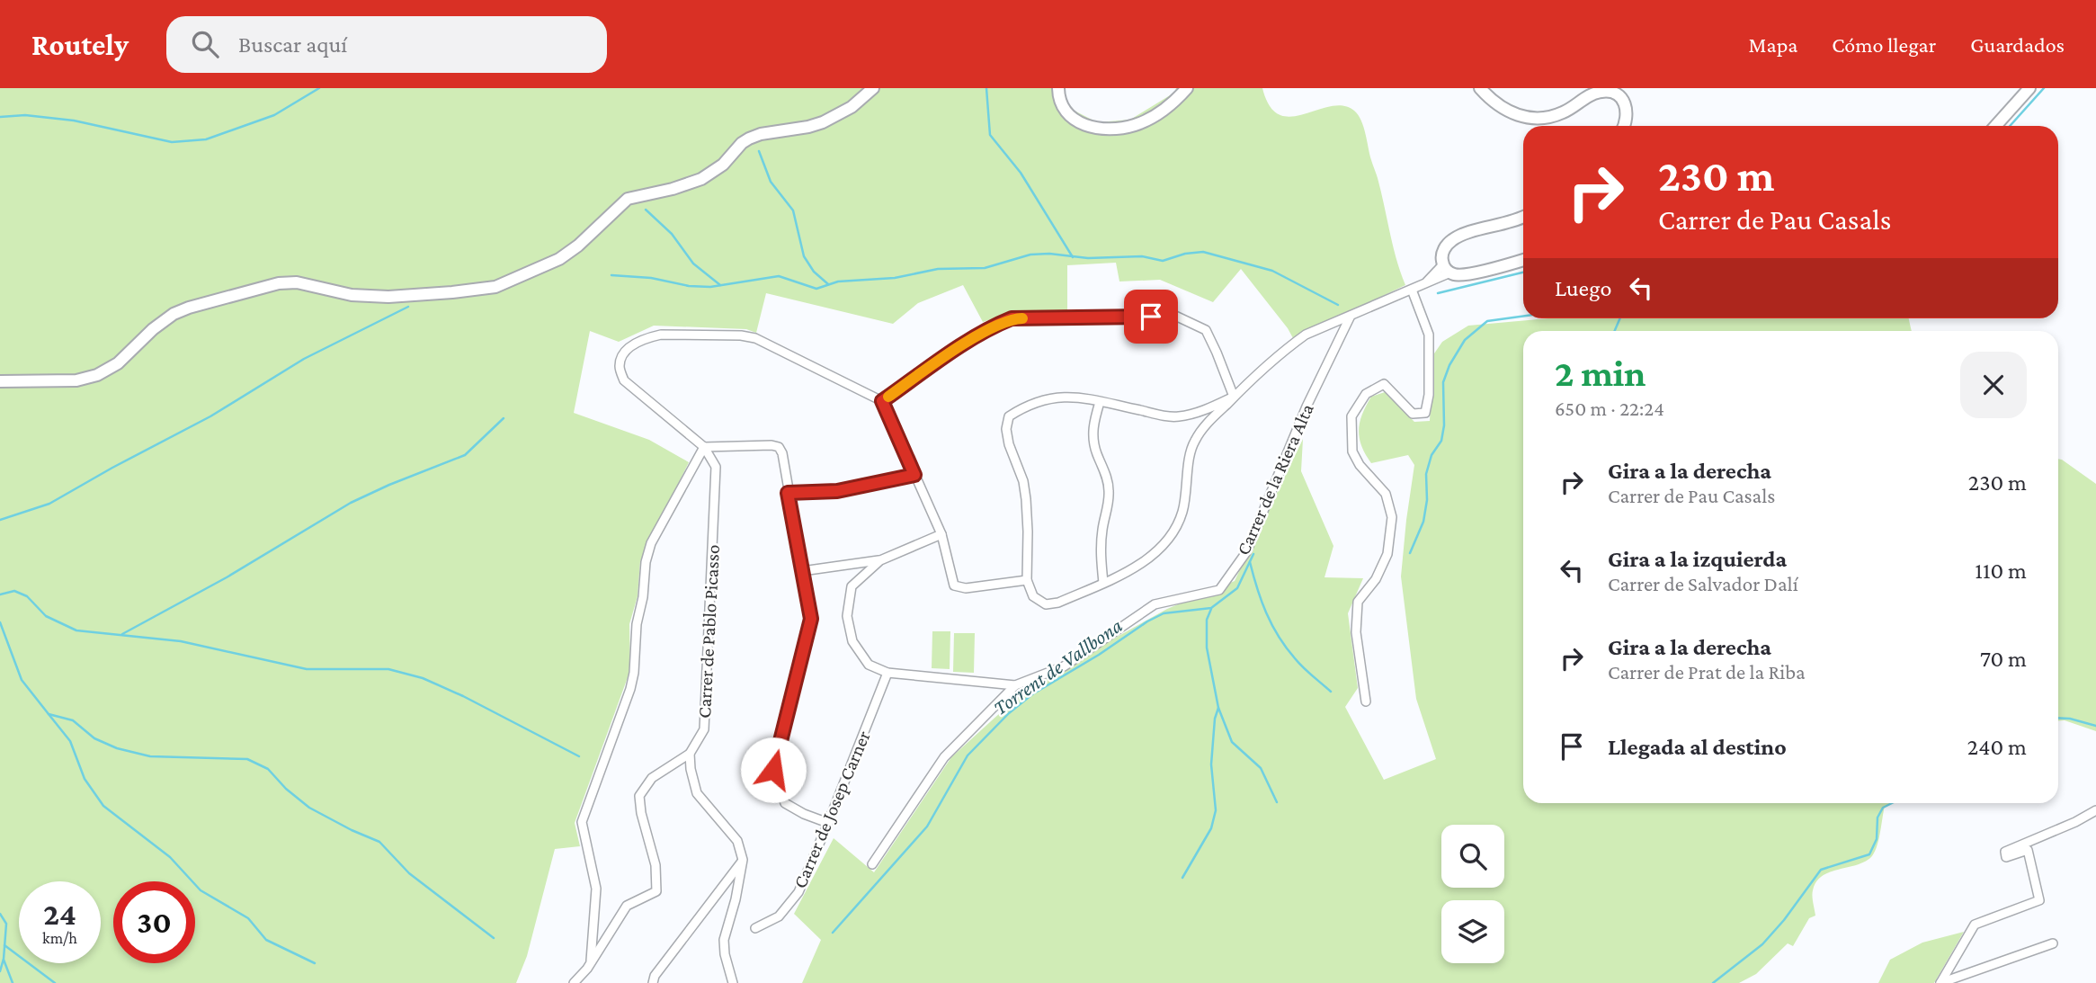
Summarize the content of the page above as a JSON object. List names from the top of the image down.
{
  "streets": {
    "street": ["Carrer de la Riera Alta", "Carrer de Pablo Picasso", "Carrer de Josep Carner"]
  },
  "crossings": [
    ["Carrer de la Riera Alta", "Carrer de Josep Carner"]
  ],
  "water": ["Torrent de Vallbona"],
  "page": {
    "header": "Routely",
    "search": "Buscar aquí",
    "nav": ["Mapa", "Cómo llegar", "Guardados"],
    "turn": ["230 m", "Carrer de Pau Casals"],
    "then": "Luego",
    "heading": ["2 min", "650 m · 22:24"],
    "list": [
      {
        "name": "Gira a la derecha",
        "note": "Carrer de Pau Casals",
        "value": "230 m"
      },
      {
        "name": "Gira a la izquierda",
        "note": "Carrer de Salvador Dalí",
        "value": "110 m"
      },
      {
        "name": "Gira a la derecha",
        "note": "Carrer de Prat de la Riba",
        "value": "70 m"
      },
      {
        "name": "Llegada al destino",
        "value": "240 m"
      }
    ],
    "speed": "24 km/h",
    "limit": "30"
  }
}
